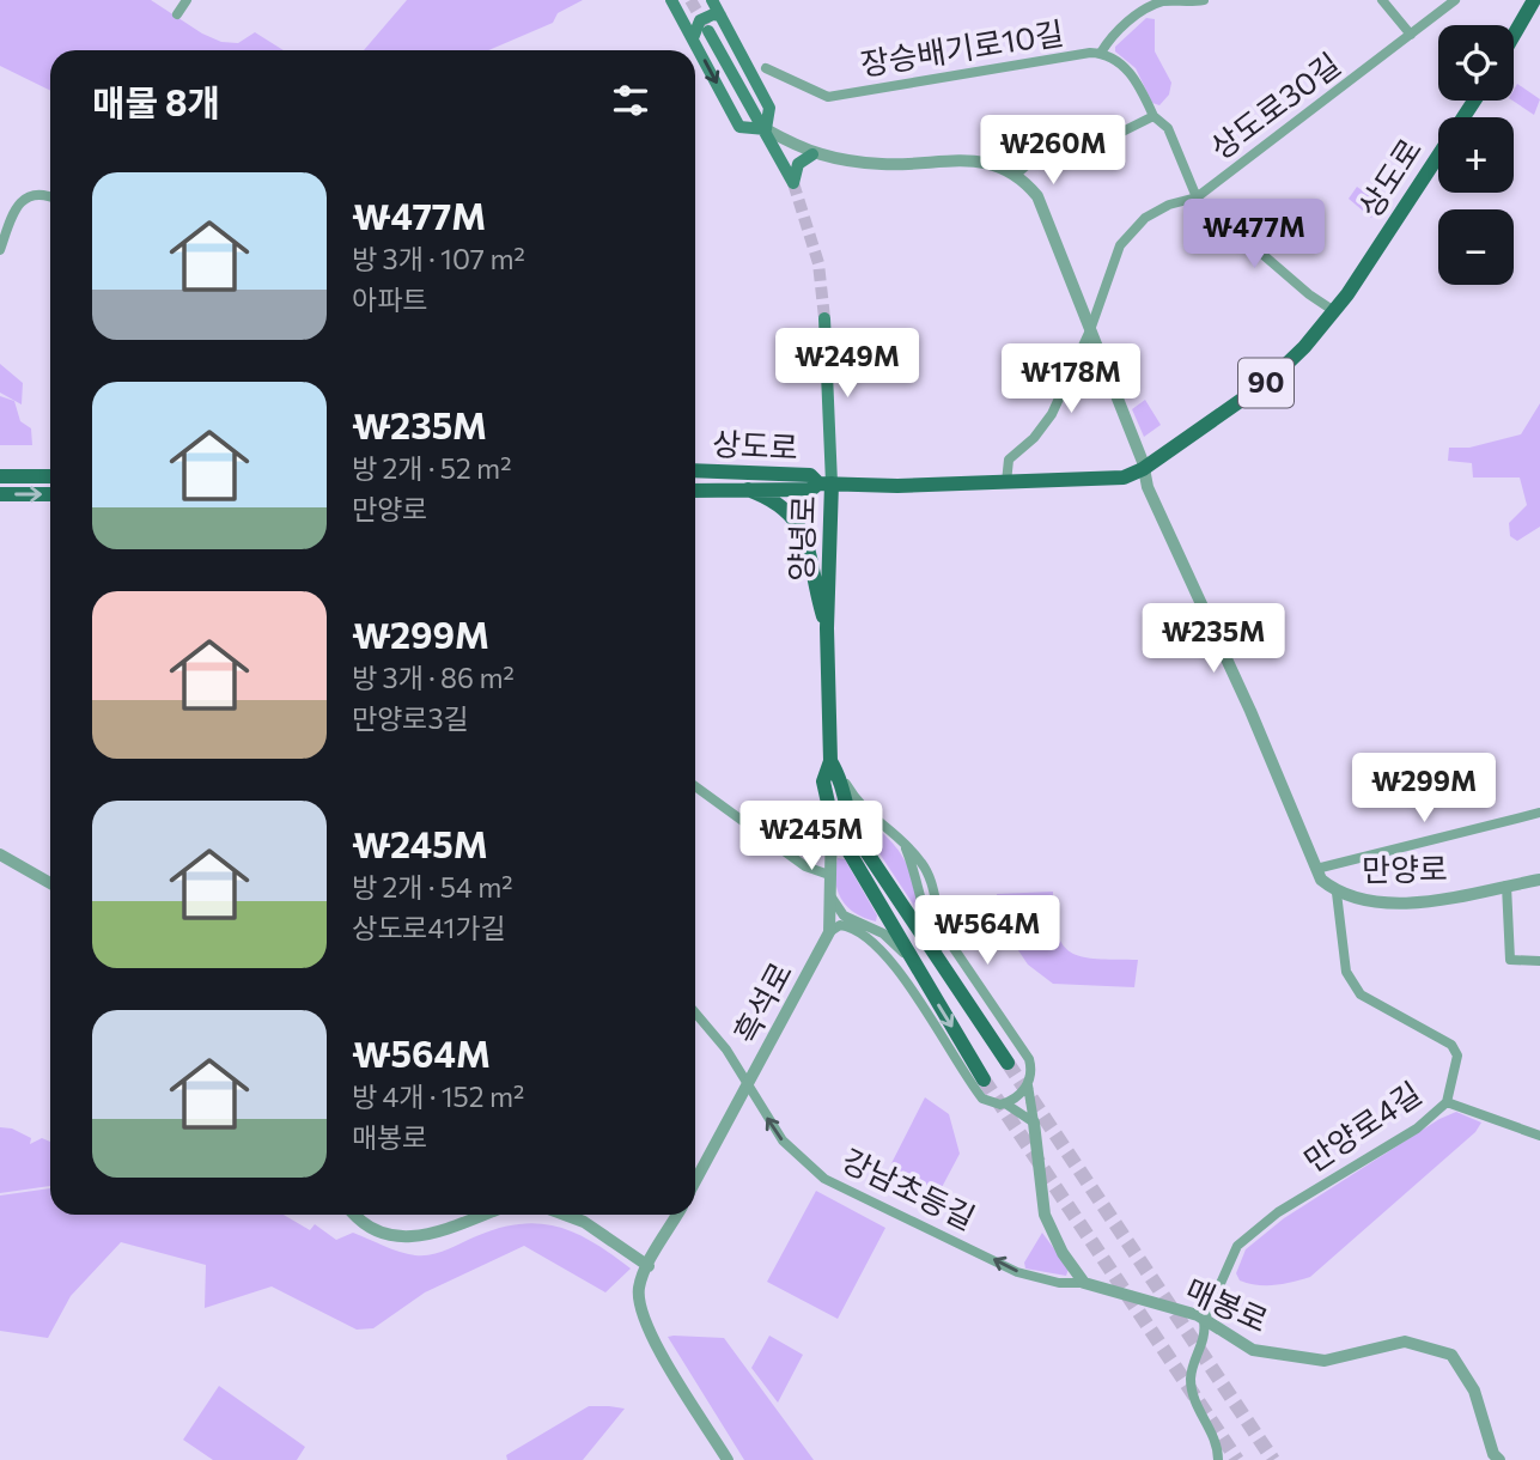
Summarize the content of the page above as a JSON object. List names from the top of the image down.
{
  "streets": {
    "main road": ["상도로", "90", "양녕로"],
    "street": [
      "장승배기로10길",
      "상도로30길",
      "만양로",
      "흑석로",
      "만양로4길",
      "강남초등길",
      "매봉로"
    ]
  },
  "crossings": [
    ["상도로30길", "만양로"],
    ["상도로", "양녕로"],
    ["상도로", "만양로"],
    ["양녕로", "흑석로"],
    ["만양로", "만양로4길"],
    ["흑석로", "강남초등길"],
    ["만양로4길", "매봉로"],
    ["강남초등길", "매봉로"]
  ],
  "one_way": ["강남초등길"],
  "page": {
    "map_buttons": ["+", "−"],
    "heading": "매물 8개",
    "price": [
      "₩260M",
      "₩477M",
      "₩249M",
      "₩178M",
      "₩235M",
      "₩299M",
      "₩245M",
      "₩564M"
    ],
    "list": [
      {
        "name": "₩477M",
        "note": "방 3개 · 107 m² · 아파트"
      },
      {
        "name": "₩235M",
        "note": "방 2개 · 52 m² · 만양로"
      },
      {
        "name": "₩299M",
        "note": "방 3개 · 86 m² · 만양로3길"
      },
      {
        "name": "₩245M",
        "note": "방 2개 · 54 m² · 상도로41가길"
      },
      {
        "name": "₩564M",
        "note": "방 4개 · 152 m² · 매봉로"
      }
    ]
  }
}
